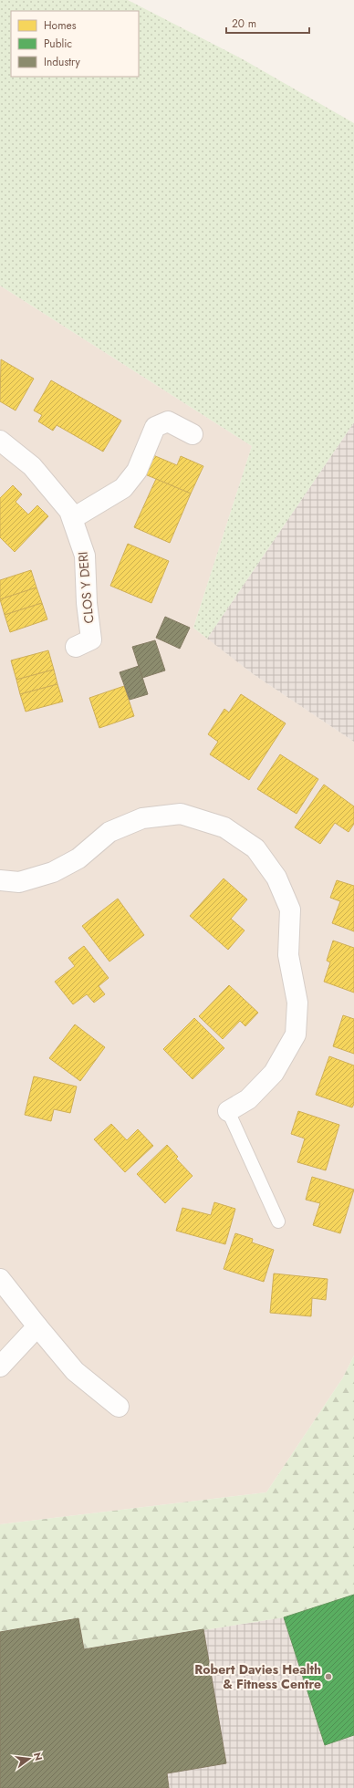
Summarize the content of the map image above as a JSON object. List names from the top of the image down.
{
  "streets": {
    "street": ["CLOS Y DERI"]
  },
  "places": ["Robert Davies Health & Fitness Centre"],
  "legend": ["Homes", "Public", "Industry"],
  "scale_bar": "20 m",
  "north": "right"
}
